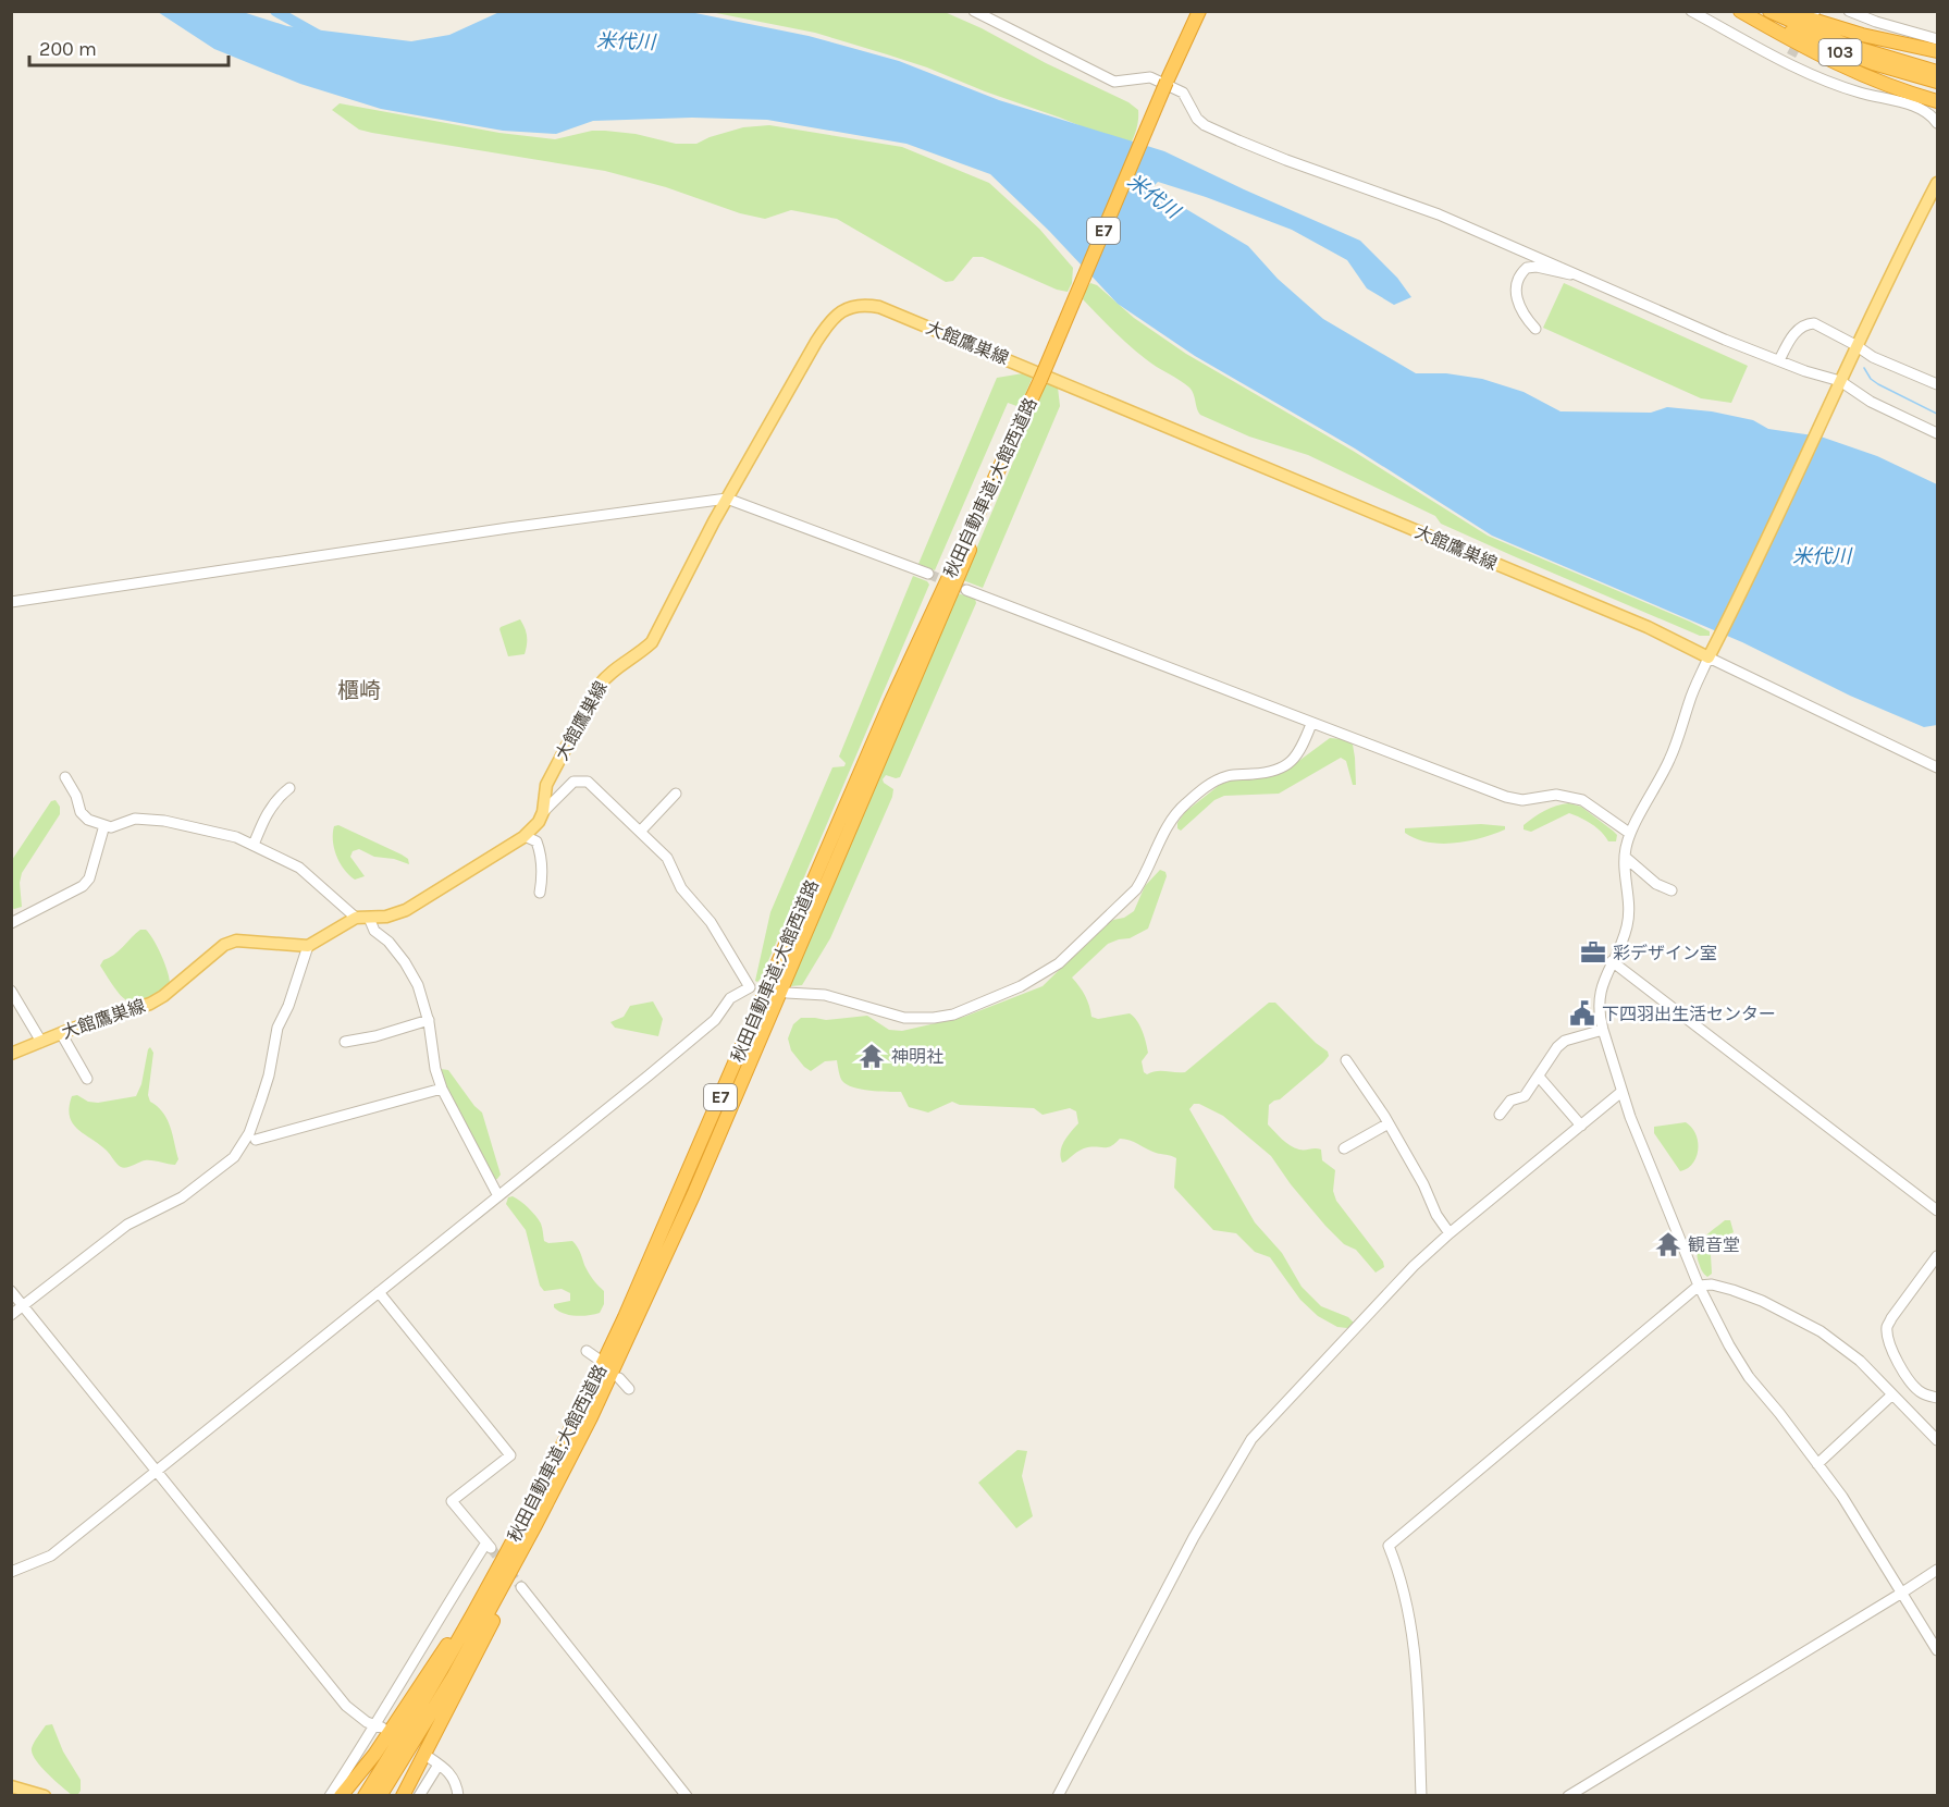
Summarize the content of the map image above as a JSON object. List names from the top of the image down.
{
  "streets": {
    "highway": ["103", "E7", "秋田自動車道;大館西道路"],
    "main road": ["大館鷹巣線"]
  },
  "districts": ["櫃崎"],
  "water": ["米代川"],
  "places": {
    "office": ["彩デザイン室"],
    "public building": ["下四羽出生活センター"],
    "temple": ["神明社", "観音堂"]
  },
  "scale_bar": "200 m"
}
